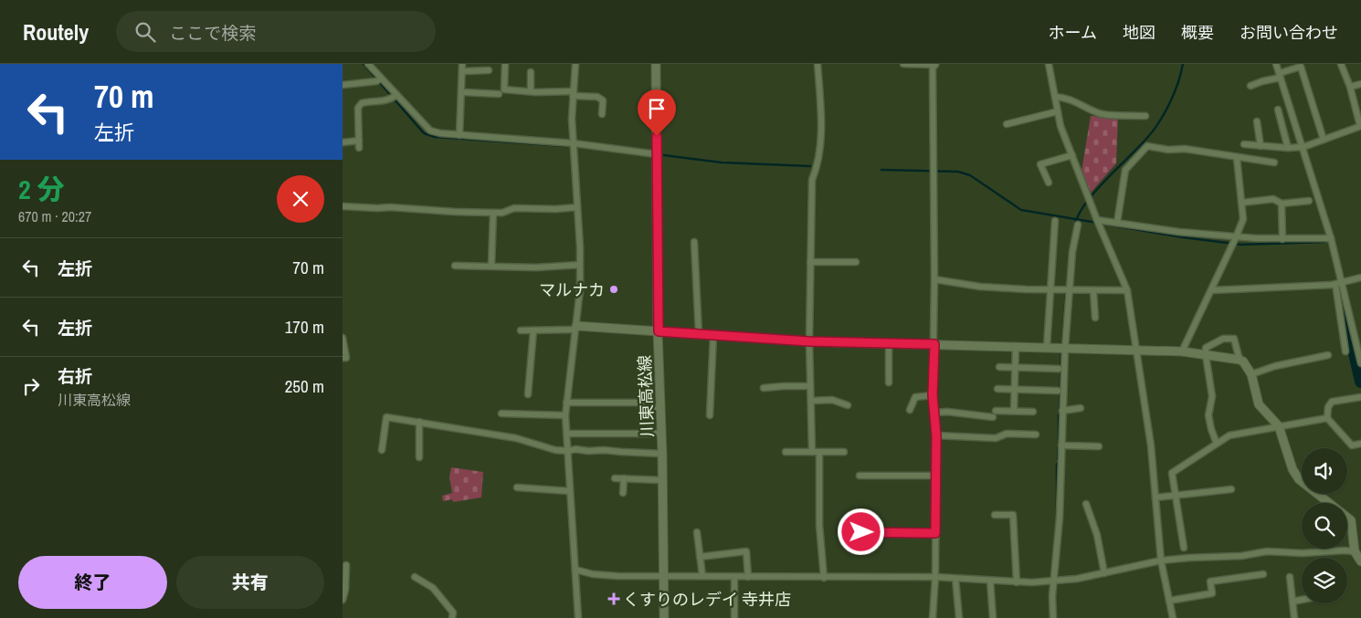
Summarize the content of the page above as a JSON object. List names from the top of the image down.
{
  "streets": {
    "street": ["川東高松線"]
  },
  "places": {
    "other": ["マルナカ"],
    "health": ["くすりのレデイ 寺井店"]
  },
  "page": {
    "header": "Routely",
    "search": "ここで検索",
    "nav": [
      "ホーム",
      "地図",
      "概要",
      "お問い合わせ"
    ],
    "turn": ["70 m", "左折"],
    "heading": ["2 分", "670 m · 20:27"],
    "list": [
      {
        "name": "左折",
        "value": "70 m"
      },
      {
        "name": "左折",
        "value": "170 m"
      },
      {
        "name": "右折",
        "note": "川東高松線",
        "value": "250 m"
      }
    ],
    "buttons": ["終了", "共有"]
  }
}
